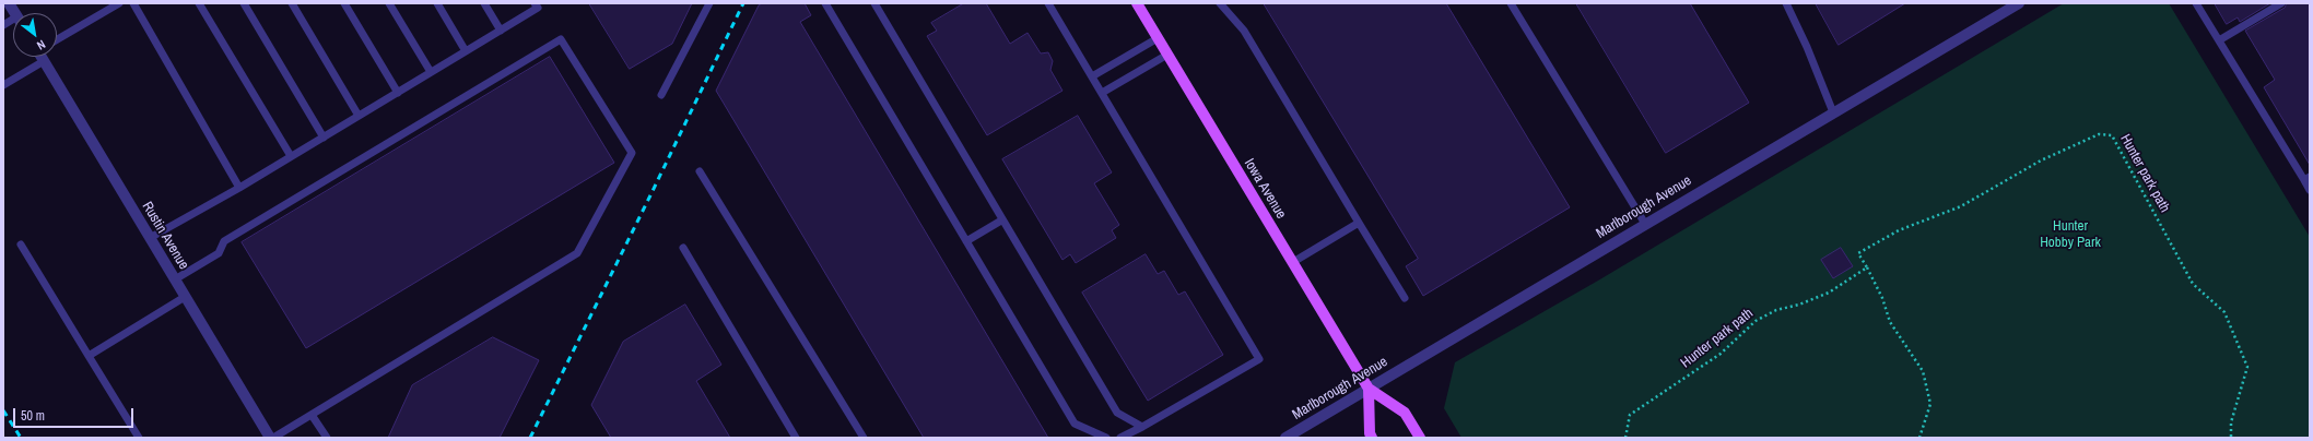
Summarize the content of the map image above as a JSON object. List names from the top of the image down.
{
  "streets": {
    "main road": ["Iowa Avenue"],
    "street": ["Marlborough Avenue", "Rustin Avenue"],
    "path": ["Hunter park path"]
  },
  "crossings": [
    ["Iowa Avenue", "Marlborough Avenue"]
  ],
  "parks": ["Hunter Hobby Park"],
  "scale_bar": "50 m",
  "north": "bottom right"
}
